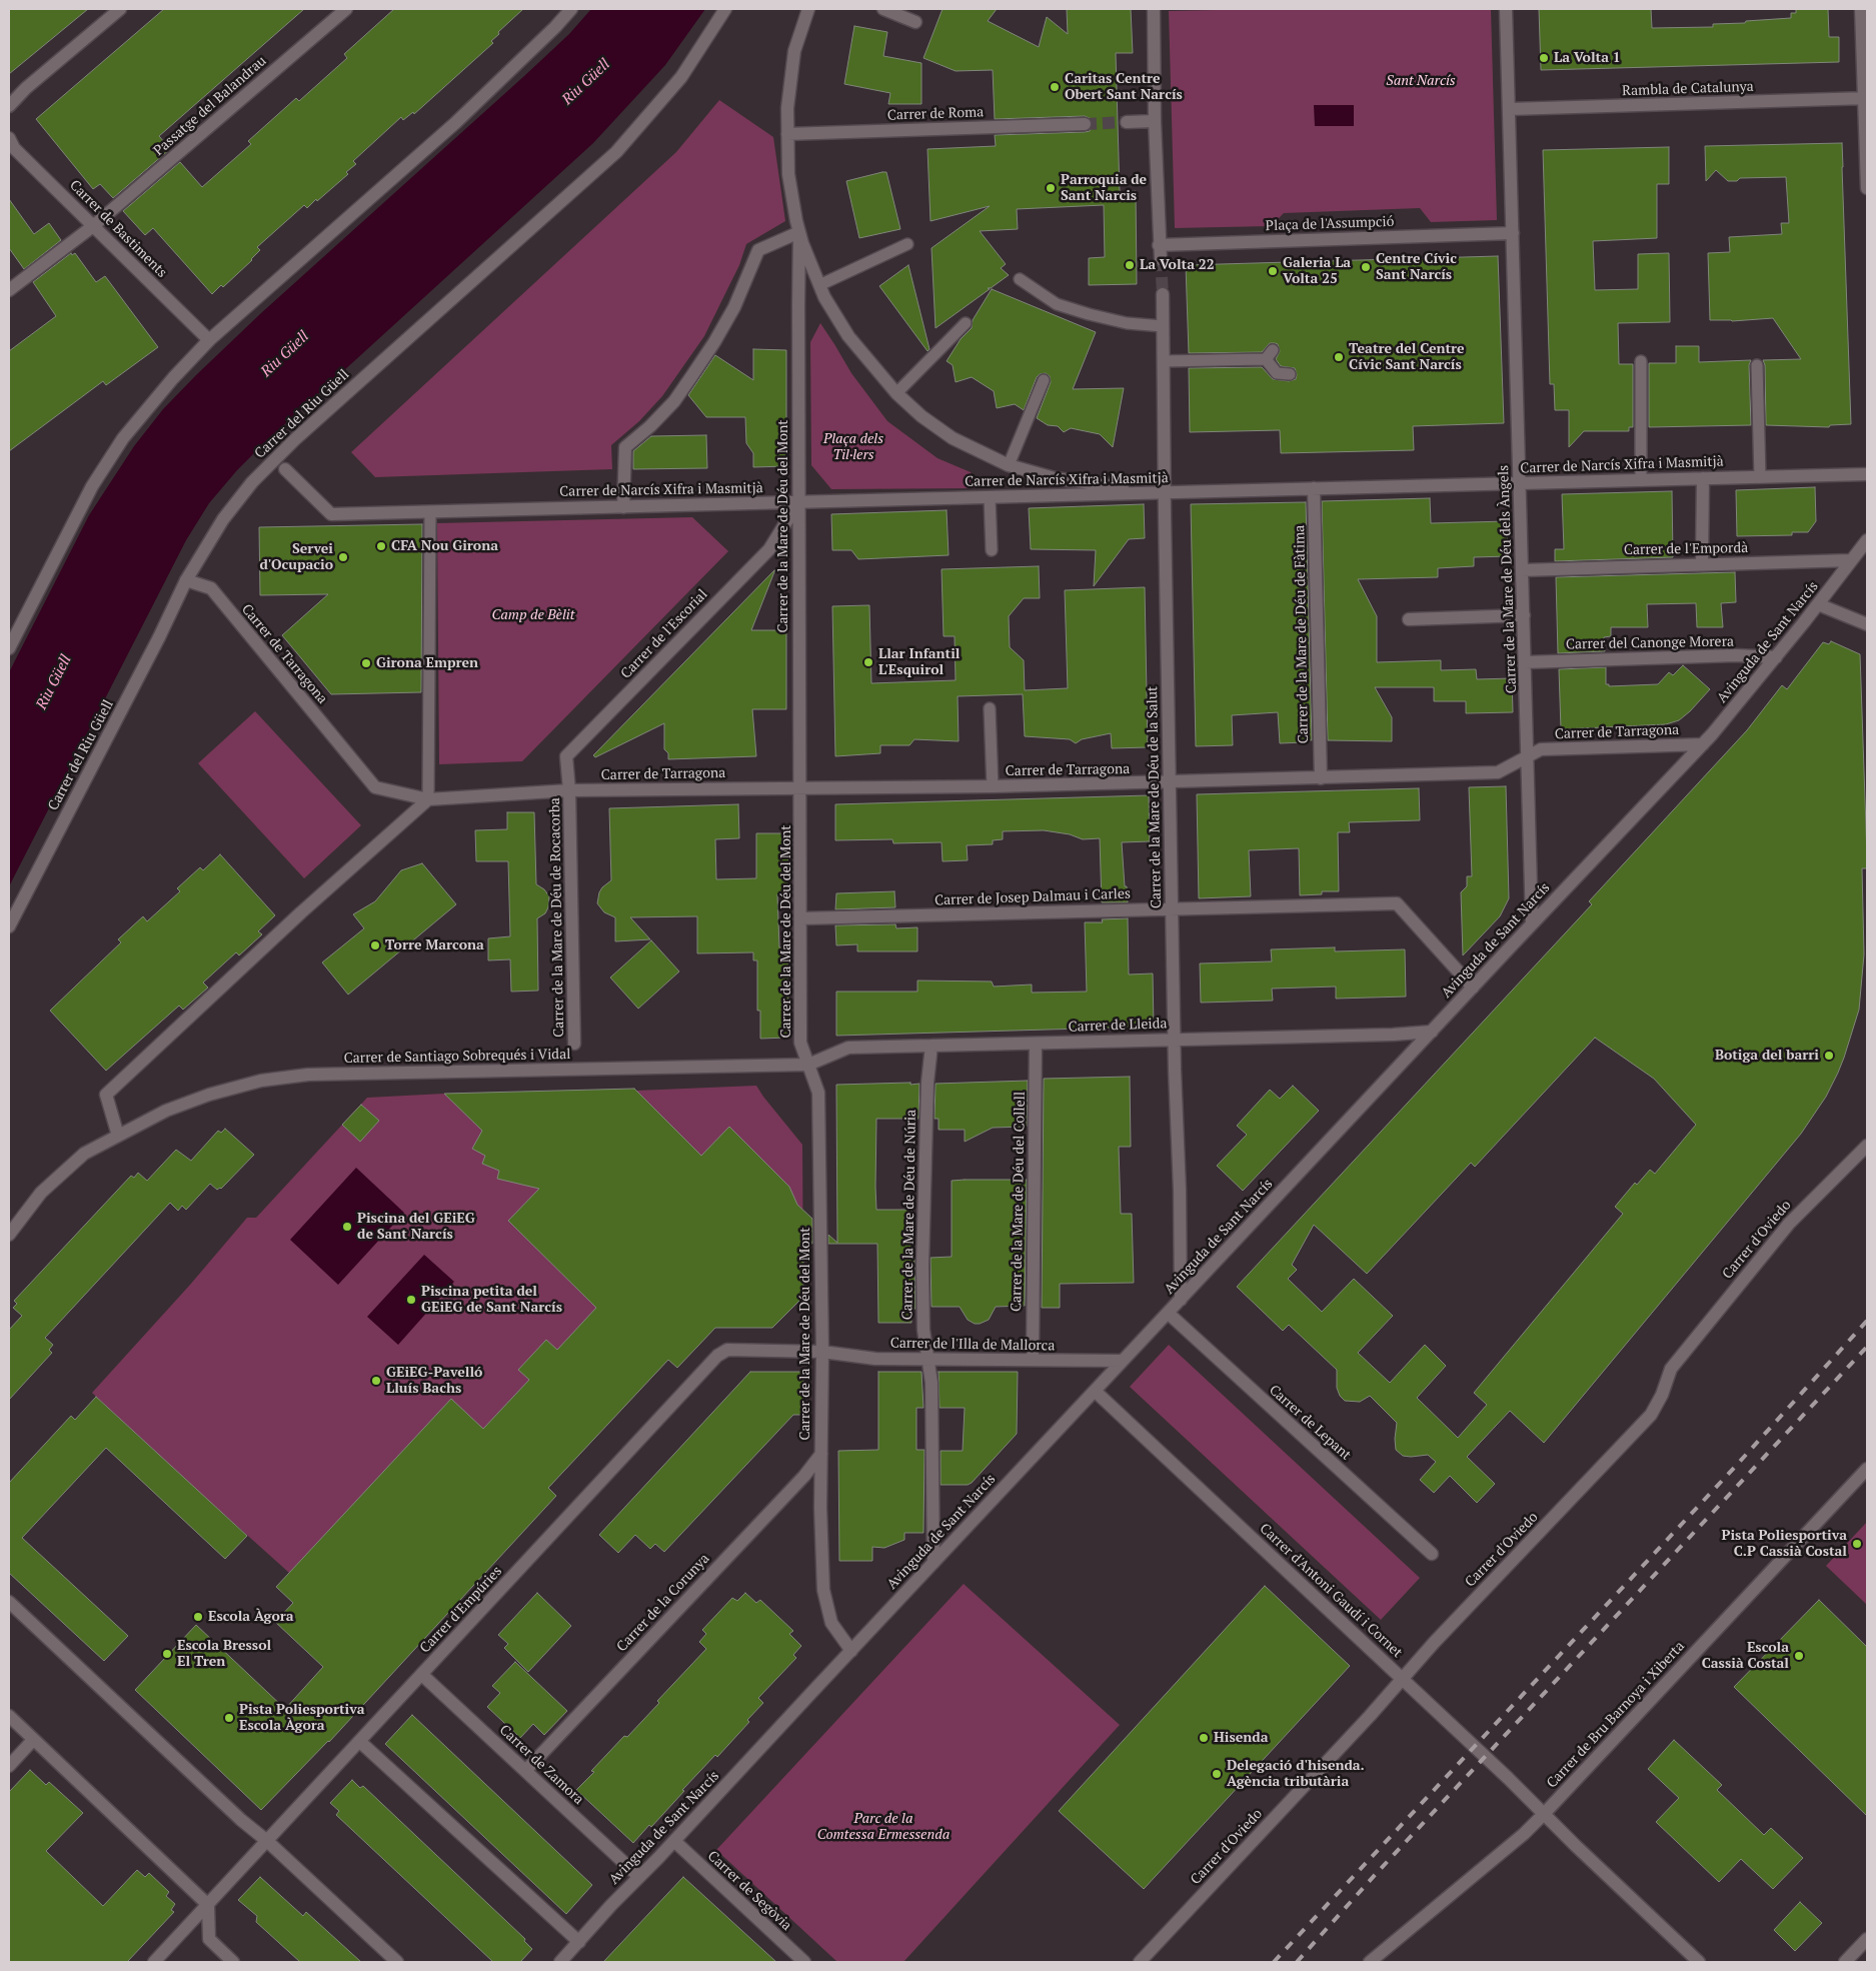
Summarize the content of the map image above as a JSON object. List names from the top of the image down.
{
  "streets": {
    "street": [
      "Rambla de Catalunya",
      "Passatge del Balandrau",
      "Carrer de Roma",
      "Plaça de l'Assumpció",
      "Carrer de Bastiments",
      "Carrer del Riu Güell",
      "Carrer de Narcís Xifra i Masmitjà",
      "Carrer de la Mare de Déu del Mont",
      "Carrer de l'Empordà",
      "Carrer de la Mare de Déu dels Àngels",
      "Carrer de l'Escorial",
      "Carrer de la Mare de Déu de Fàtima",
      "Avinguda de Sant Narcís",
      "Carrer del Canonge Morera",
      "Carrer de Tarragona",
      "Carrer de la Mare de Déu de la Salut",
      "Carrer de Josep Dalmau i Carles",
      "Carrer de la Mare de Déu de Rocacorba",
      "Carrer de Lleida",
      "Carrer de Santiago Sobrequés i Vidal",
      "Carrer de la Mare de Déu del Collell",
      "Carrer de la Mare de Déu de Núria",
      "Carrer d'Oviedo",
      "Carrer de l'Illa de Mallorca",
      "Carrer de Lepant",
      "Carrer d'Antoni Gaudí i Cornet",
      "Carrer de la Corunya",
      "Carrer d'Empúries",
      "Carrer de Bru Barnoya i Xiberta",
      "Carrer de Zamora",
      "Carrer de Segòvia"
    ]
  },
  "crossings": [
    ["Passatge del Balandrau", "Carrer de Bastiments"],
    ["Plaça de l'Assumpció", "Carrer de la Mare de Déu dels Àngels"],
    ["Carrer del Riu Güell", "Carrer de Tarragona"],
    ["Carrer de Narcís Xifra i Masmitjà", "Carrer de la Mare de Déu del Mont"],
    ["Carrer de Narcís Xifra i Masmitjà", "Carrer de la Mare de Déu dels Àngels"],
    ["Carrer de Narcís Xifra i Masmitjà", "Carrer de l'Escorial"],
    ["Carrer de Narcís Xifra i Masmitjà", "Carrer de la Mare de Déu de Fàtima"],
    ["Carrer de Narcís Xifra i Masmitjà", "Carrer de la Mare de Déu de la Salut"],
    ["Carrer de la Mare de Déu del Mont", "Carrer de l'Escorial"],
    ["Carrer de la Mare de Déu del Mont", "Avinguda de Sant Narcís"],
    ["Carrer de la Mare de Déu del Mont", "Carrer de Tarragona"],
    ["Carrer de la Mare de Déu del Mont", "Carrer de Josep Dalmau i Carles"],
    ["Carrer de la Mare de Déu del Mont", "Carrer de Lleida"],
    ["Carrer de la Mare de Déu del Mont", "Carrer de Santiago Sobrequés i Vidal"],
    ["Carrer de la Mare de Déu del Mont", "Carrer de l'Illa de Mallorca"],
    ["Carrer de la Mare de Déu del Mont", "Carrer de la Corunya"],
    ["Carrer de la Mare de Déu del Mont", "Carrer d'Empúries"],
    ["Carrer de l'Empordà", "Carrer de la Mare de Déu dels Àngels"],
    ["Carrer de l'Empordà", "Avinguda de Sant Narcís"],
    ["Carrer de la Mare de Déu dels Àngels", "Avinguda de Sant Narcís"],
    ["Carrer de la Mare de Déu dels Àngels", "Carrer del Canonge Morera"],
    ["Carrer de la Mare de Déu dels Àngels", "Carrer de Tarragona"],
    ["Carrer de l'Escorial", "Carrer de Tarragona"],
    ["Carrer de l'Escorial", "Carrer de la Mare de Déu de Rocacorba"],
    ["Carrer de la Mare de Déu de Fàtima", "Carrer de Tarragona"],
    ["Avinguda de Sant Narcís", "Carrer del Canonge Morera"],
    ["Avinguda de Sant Narcís", "Carrer de Tarragona"],
    ["Avinguda de Sant Narcís", "Carrer de la Mare de Déu de la Salut"],
    ["Avinguda de Sant Narcís", "Carrer de Josep Dalmau i Carles"],
    ["Avinguda de Sant Narcís", "Carrer de Lleida"],
    ["Avinguda de Sant Narcís", "Carrer de la Mare de Déu de Núria"],
    ["Avinguda de Sant Narcís", "Carrer de l'Illa de Mallorca"],
    ["Avinguda de Sant Narcís", "Carrer de Lepant"],
    ["Avinguda de Sant Narcís", "Carrer d'Antoni Gaudí i Cornet"],
    ["Avinguda de Sant Narcís", "Carrer de Zamora"],
    ["Avinguda de Sant Narcís", "Carrer de Segòvia"],
    ["Carrer de Tarragona", "Carrer de la Mare de Déu de la Salut"],
    ["Carrer de Tarragona", "Carrer de la Mare de Déu de Rocacorba"],
    ["Carrer de la Mare de Déu de la Salut", "Carrer de Josep Dalmau i Carles"],
    ["Carrer de la Mare de Déu de la Salut", "Carrer de Lleida"],
    ["Carrer de Lleida", "Carrer de Santiago Sobrequés i Vidal"],
    ["Carrer de Lleida", "Carrer de la Mare de Déu del Collell"],
    ["Carrer de Lleida", "Carrer de la Mare de Déu de Núria"],
    ["Carrer de la Mare de Déu del Collell", "Carrer de l'Illa de Mallorca"],
    ["Carrer de la Mare de Déu de Núria", "Carrer de l'Illa de Mallorca"],
    ["Carrer d'Oviedo", "Carrer d'Antoni Gaudí i Cornet"],
    ["Carrer de l'Illa de Mallorca", "Carrer d'Empúries"],
    ["Carrer d'Antoni Gaudí i Cornet", "Carrer de Bru Barnoya i Xiberta"],
    ["Carrer de la Corunya", "Carrer de Zamora"],
    ["Carrer d'Empúries", "Carrer de Zamora"]
  ],
  "water": ["Riu Güell"],
  "parks": [
    "Sant Narcís",
    "Plaça dels Til·lers",
    "Camp de Bèlit",
    "Parc de la Comtessa Ermessenda"
  ],
  "places": [
    "La Volta 1",
    "Caritas Centre Obert Sant Narcís",
    "Parroquia de Sant Narcis",
    "La Volta 22",
    "Centre Cívic Sant Narcís",
    "Galeria La Volta 25",
    "Teatre del Centre Cívic Sant Narcís",
    "CFA Nou Girona",
    "Servei d'Ocupacio",
    "Llar Infantil L'Esquirol",
    "Girona Empren",
    "Torre Marcona",
    "Botiga del barri",
    "Piscina del GEiEG de Sant Narcís",
    "Piscina petita del GEiEG de Sant Narcís",
    "GEiEG-Pavelló Lluís Bachs",
    "Pista Poliesportiva C.P Cassià Costal",
    "Escola Àgora",
    "Escola Bressol El Tren",
    "Escola Cassià Costal",
    "Pista Poliesportiva Escola Àgora",
    "Hisenda",
    "Delegació d'hisenda. Agència tributària"
  ]
}
